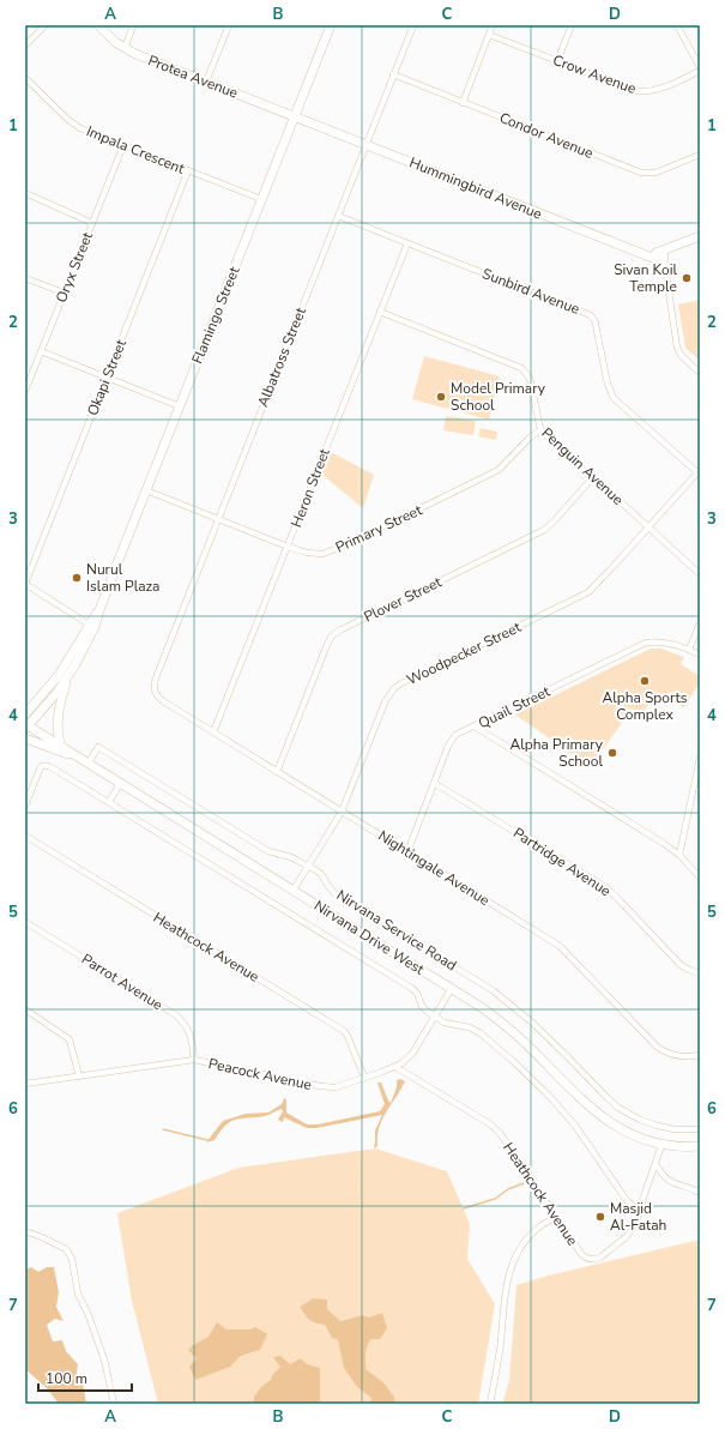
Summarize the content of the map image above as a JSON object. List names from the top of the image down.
{
  "streets": {
    "street": [
      "Crow Avenue",
      "Protea Avenue",
      "Condor Avenue",
      "Impala Crescent",
      "Hummingbird Avenue",
      "Oryx Street",
      "Sunbird Avenue",
      "Flamingo Street",
      "Albatross Street",
      "Okapi Street",
      "Penguin Avenue",
      "Heron Street",
      "Primary Street",
      "Plover Street",
      "Woodpecker Street",
      "Quail Street",
      "Partridge Avenue",
      "Nightingale Avenue",
      "Nirvana Service Road",
      "Nirvana Drive West",
      "Heathcock Avenue",
      "Parrot Avenue",
      "Peacock Avenue"
    ]
  },
  "crossings": [
    ["Protea Avenue", "Hummingbird Avenue"],
    ["Protea Avenue", "Flamingo Street"],
    ["Condor Avenue", "Albatross Street"],
    ["Impala Crescent", "Oryx Street"],
    ["Impala Crescent", "Flamingo Street"],
    ["Impala Crescent", "Okapi Street"],
    ["Hummingbird Avenue", "Flamingo Street"],
    ["Hummingbird Avenue", "Albatross Street"],
    ["Sunbird Avenue", "Albatross Street"],
    ["Sunbird Avenue", "Heron Street"],
    ["Sunbird Avenue", "Woodpecker Street"],
    ["Flamingo Street", "Primary Street"],
    ["Flamingo Street", "Nirvana Drive West"],
    ["Albatross Street", "Primary Street"],
    ["Albatross Street", "Nightingale Avenue"],
    ["Penguin Avenue", "Heron Street"],
    ["Penguin Avenue", "Primary Street"],
    ["Penguin Avenue", "Plover Street"],
    ["Penguin Avenue", "Woodpecker Street"],
    ["Heron Street", "Primary Street"],
    ["Heron Street", "Nightingale Avenue"],
    ["Plover Street", "Nightingale Avenue"],
    ["Woodpecker Street", "Nightingale Avenue"],
    ["Woodpecker Street", "Nirvana Service Road"],
    ["Woodpecker Street", "Nirvana Drive West"],
    ["Quail Street", "Partridge Avenue"],
    ["Quail Street", "Nightingale Avenue"],
    ["Nirvana Service Road", "Nirvana Drive West"],
    ["Nirvana Drive West", "Heathcock Avenue"],
    ["Nirvana Drive West", "Peacock Avenue"],
    ["Heathcock Avenue", "Peacock Avenue"],
    ["Parrot Avenue", "Peacock Avenue"]
  ],
  "places": [
    "Sivan Koil Temple",
    "Model Primary School",
    "Nurul Islam Plaza",
    "Alpha Sports Complex",
    "Alpha Primary School",
    "Masjid Al-Fatah"
  ],
  "scale_bar": "100 m",
  "grid": {
    "columns": [
      "A",
      "B",
      "C",
      "D"
    ],
    "rows": [
      "1",
      "2",
      "3",
      "4",
      "5",
      "6",
      "7"
    ]
  }
}
